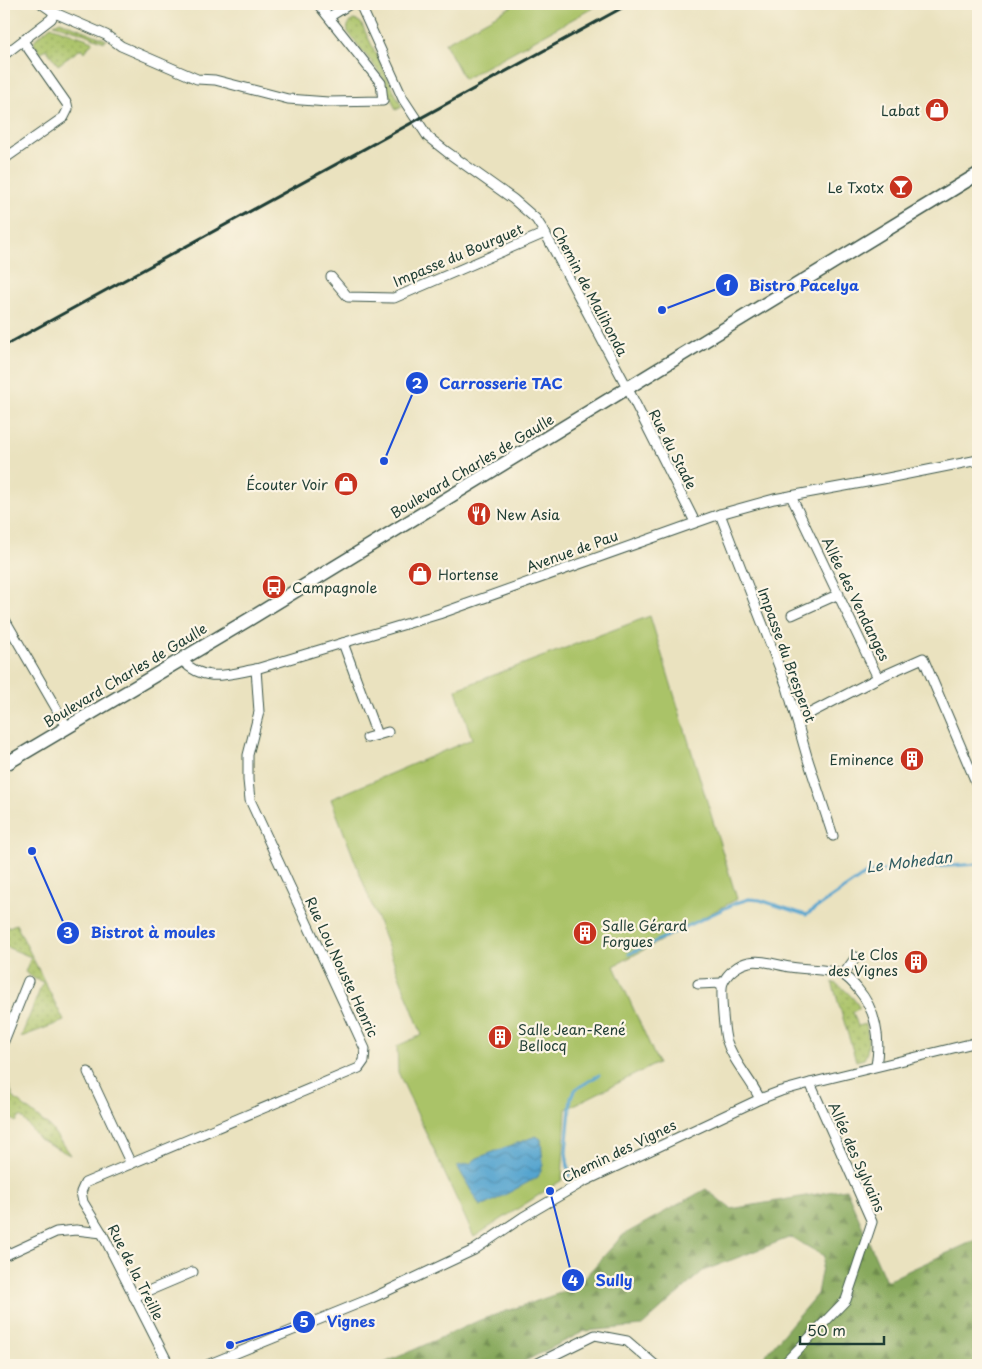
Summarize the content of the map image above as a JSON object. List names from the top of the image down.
{
  "streets": {
    "main road": ["Boulevard Charles de Gaulle"],
    "street": [
      "Impasse du Bourguet",
      "Chemin de Malihonda",
      "Rue du Stade",
      "Avenue de Pau",
      "Allée des Vendanges",
      "Impasse du Bresperot",
      "Rue Lou Nouste Henric",
      "Chemin des Vignes",
      "Allée des Sylvains",
      "Rue de la Treille"
    ]
  },
  "crossings": [
    ["Impasse du Bourguet", "Chemin de Malihonda"],
    ["Chemin de Malihonda", "Rue du Stade"],
    ["Chemin de Malihonda", "Boulevard Charles de Gaulle"],
    ["Rue du Stade", "Boulevard Charles de Gaulle"],
    ["Rue du Stade", "Avenue de Pau"],
    ["Boulevard Charles de Gaulle", "Avenue de Pau"],
    ["Avenue de Pau", "Allée des Vendanges"],
    ["Avenue de Pau", "Impasse du Bresperot"],
    ["Avenue de Pau", "Rue Lou Nouste Henric"],
    ["Rue Lou Nouste Henric", "Rue de la Treille"],
    ["Chemin des Vignes", "Allée des Sylvains"]
  ],
  "water": ["Le Mohedan"],
  "places": {
    "shop": ["Labat", "Écouter Voir", "Hortense"],
    "bar": ["Le Txotx"],
    "other": [
      "Bistro Pacelya",
      "Carrosserie TAC",
      "Bistrot à moules",
      "Sully",
      "Vignes"
    ],
    "restaurant": ["New Asia"],
    "bus stop": ["Campagnole"],
    "building": [
      "Eminence",
      "Salle Gérard Forgues",
      "Le Clos des Vignes",
      "Salle Jean-René Bellocq"
    ]
  },
  "scale_bar": "50 m"
}
